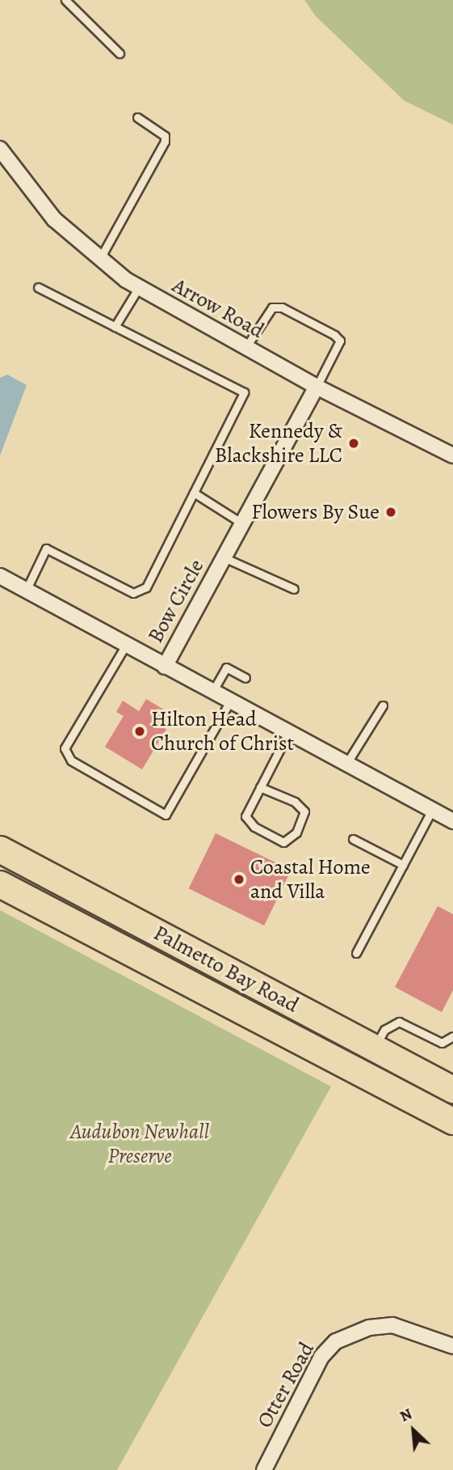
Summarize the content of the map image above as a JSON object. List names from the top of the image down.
{
  "streets": {
    "highway": ["Palmetto Bay Road"],
    "street": ["Arrow Road", "Bow Circle", "Otter Road"]
  },
  "crossings": [
    ["Arrow Road", "Bow Circle"]
  ],
  "parks": ["Audubon Newhall Preserve"],
  "places": [
    "Kennedy & Blackshire LLC",
    "Flowers By Sue",
    "Hilton Head Church of Christ",
    "Coastal Home and Villa"
  ],
  "north": "top left"
}
